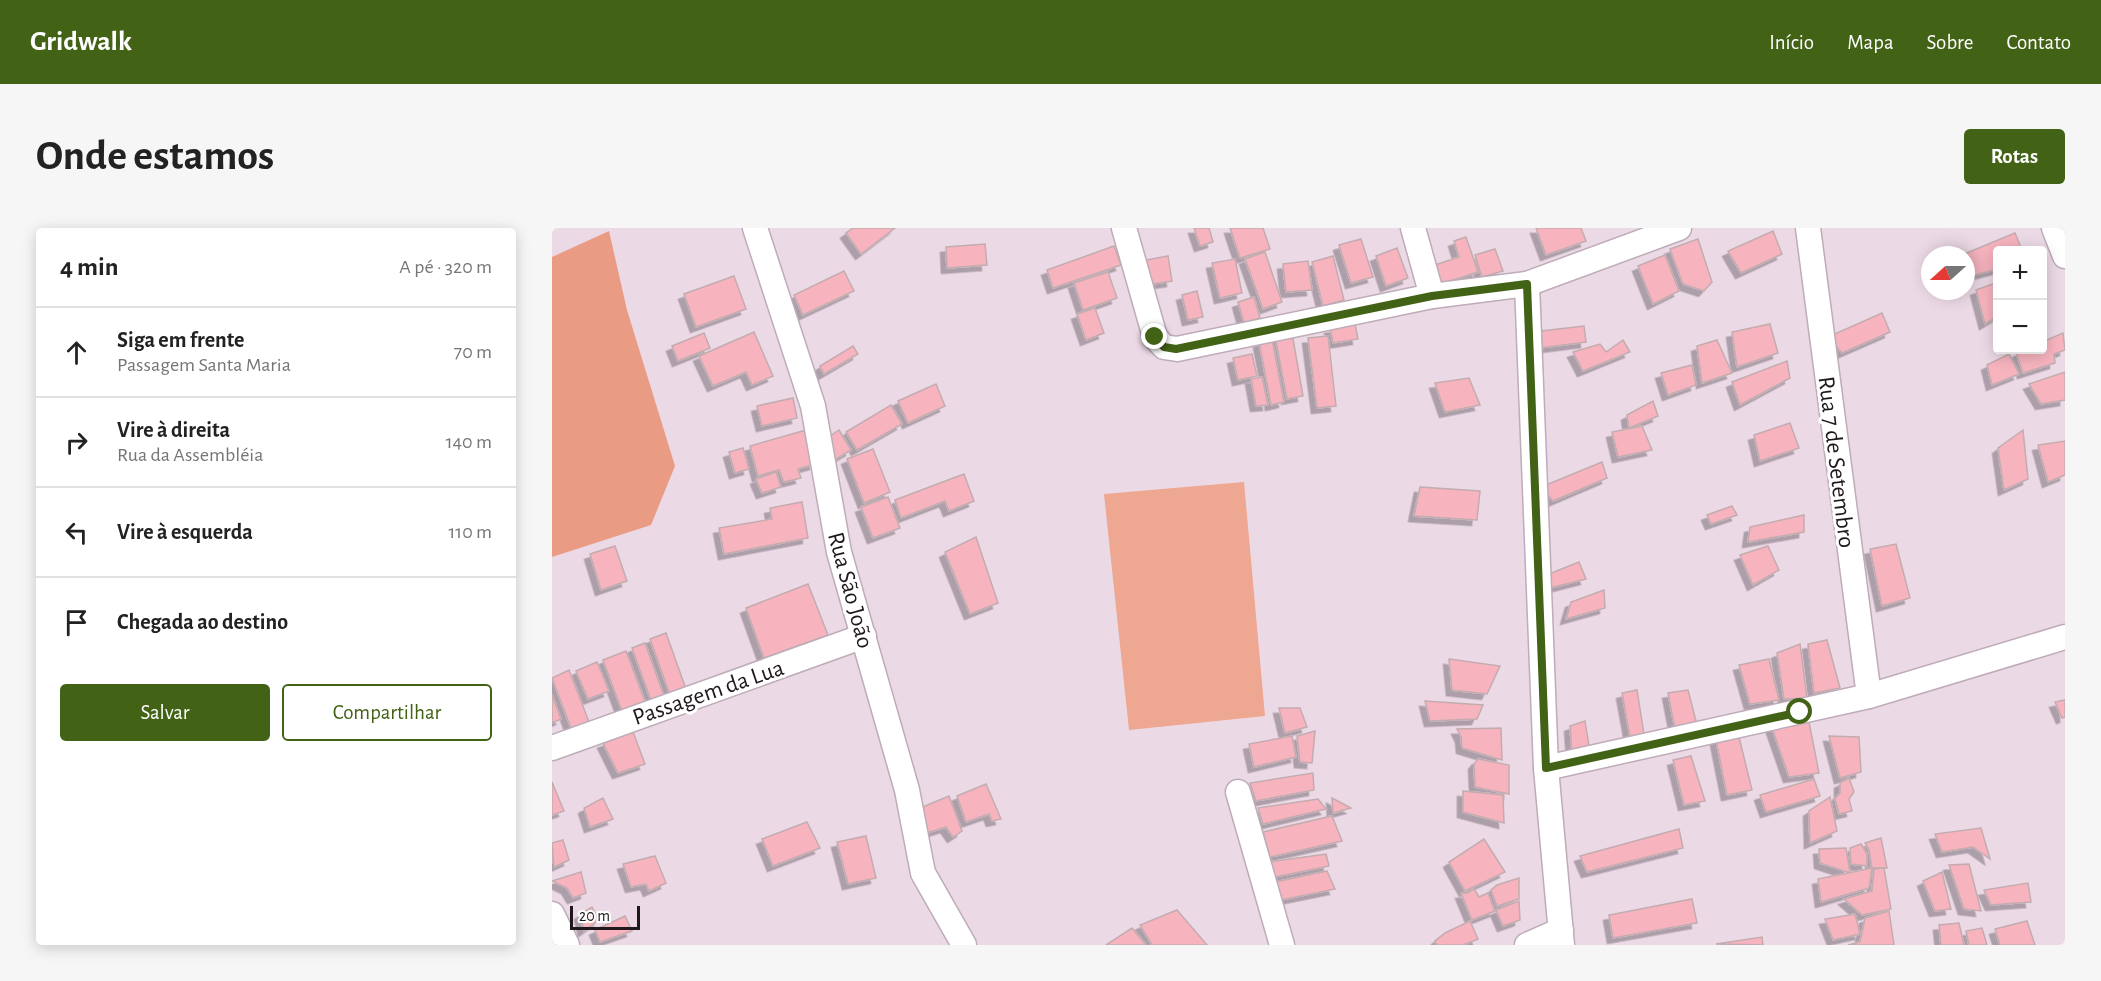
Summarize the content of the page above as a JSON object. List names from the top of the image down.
{
  "streets": {
    "street": ["Rua 7 de Setembro", "Rua São João", "Passagem da Lua"]
  },
  "crossings": [
    ["Rua São João", "Passagem da Lua"]
  ],
  "scale_bar": "20 m",
  "north": "left",
  "page": {
    "header": "Gridwalk",
    "nav": [
      "Início",
      "Mapa",
      "Sobre",
      "Contato"
    ],
    "buttons": [
      "Rotas",
      ["Salvar", "Compartilhar"]
    ],
    "title": "Onde estamos",
    "heading": ["4 min", "A pé · 320 m"],
    "map_buttons": ["+", "−"],
    "list": [
      ["Siga em frente", "Passagem Santa Maria", "70 m"],
      ["Vire à direita", "Rua da Assembléia", "140 m"],
      ["Vire à esquerda", "110 m"],
      "Chegada ao destino"
    ],
    "scale": "20 m"
  }
}
